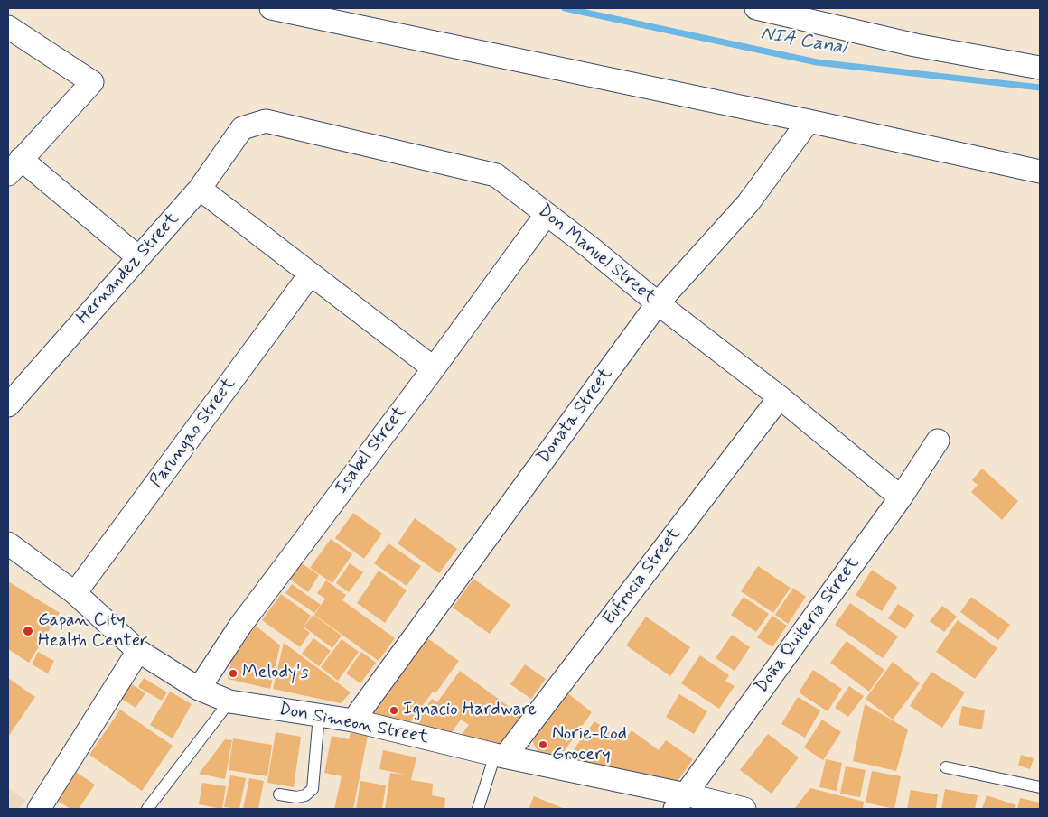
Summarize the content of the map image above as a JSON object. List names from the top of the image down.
{
  "streets": {
    "street": [
      "Don Manuel Street",
      "Hernandez Street",
      "Donata Street",
      "Parungao Street",
      "Isabel Street",
      "Eufrocia Street",
      "Doña Quiteria Street",
      "Don Simeon Street"
    ]
  },
  "crossings": [
    ["Don Manuel Street", "Hernandez Street"],
    ["Don Manuel Street", "Donata Street"],
    ["Don Manuel Street", "Isabel Street"],
    ["Don Manuel Street", "Eufrocia Street"],
    ["Don Manuel Street", "Doña Quiteria Street"],
    ["Donata Street", "Don Simeon Street"],
    ["Parungao Street", "Don Simeon Street"],
    ["Isabel Street", "Don Simeon Street"],
    ["Eufrocia Street", "Don Simeon Street"],
    ["Doña Quiteria Street", "Don Simeon Street"]
  ],
  "water": ["NIA Canal"],
  "places": [
    "Gapan City Health Center",
    "Melody's",
    "Ignacio Hardware",
    "Norie-Rod Grocery"
  ]
}
